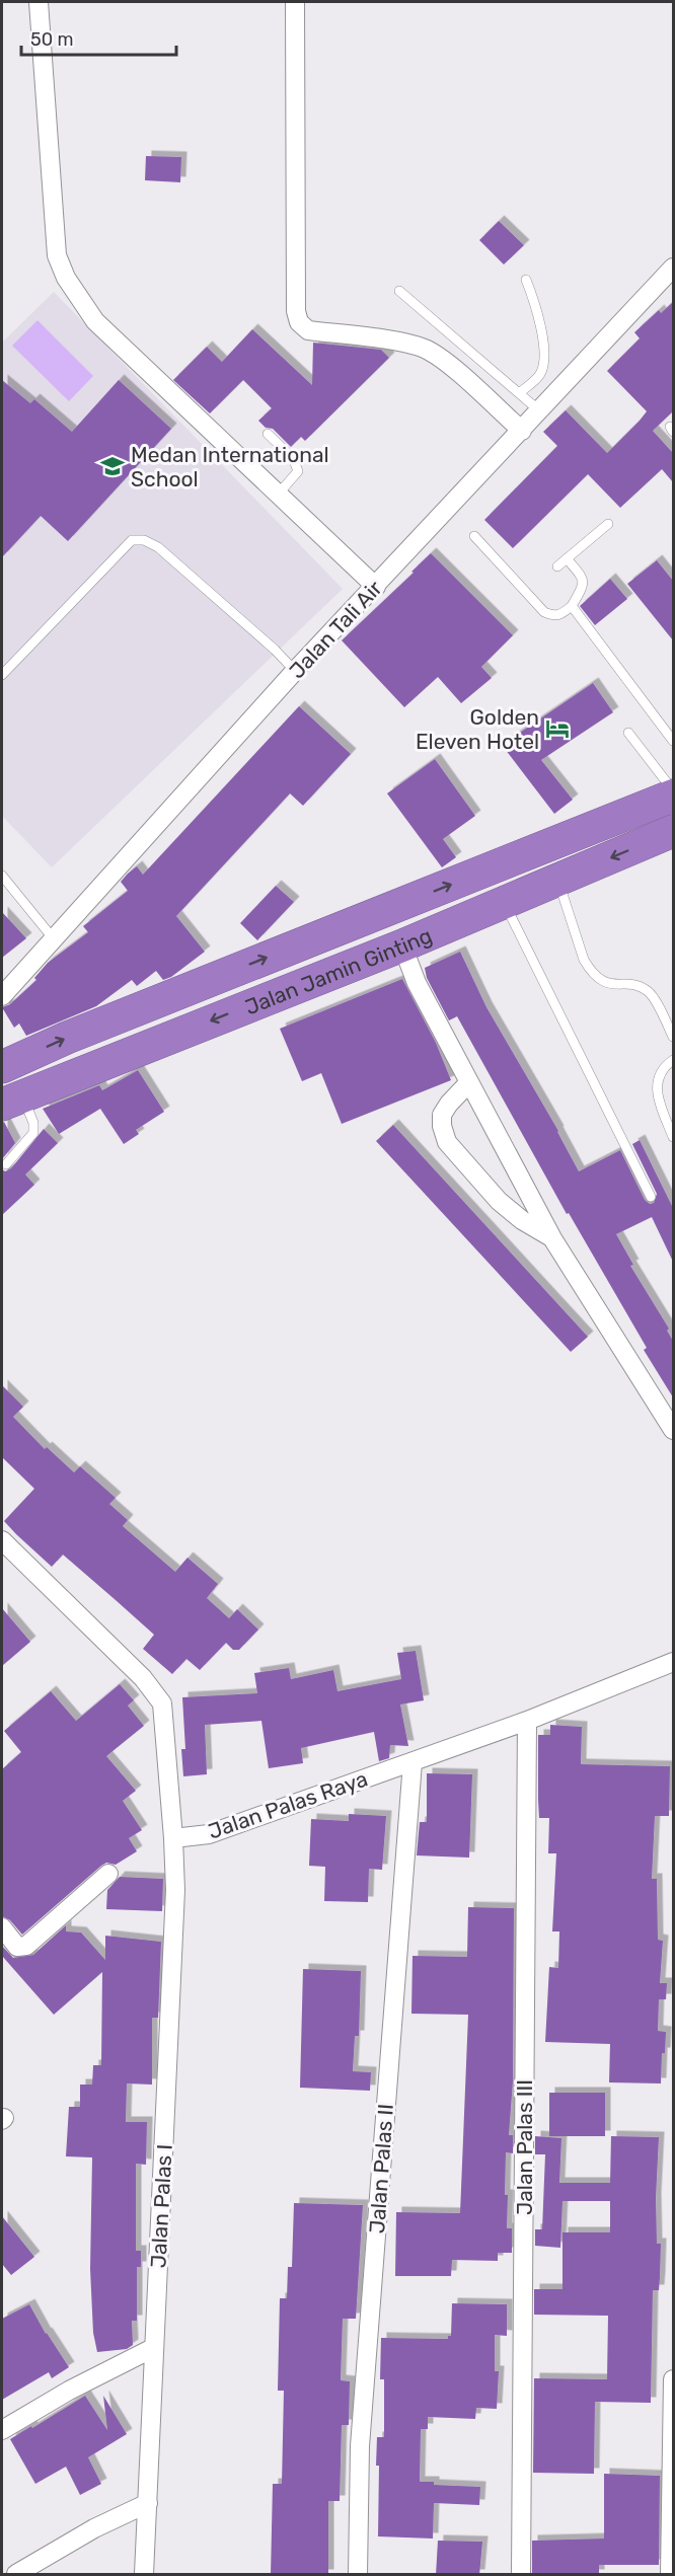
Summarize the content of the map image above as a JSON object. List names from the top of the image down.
{
  "streets": {
    "highway": ["Jalan Jamin Ginting"],
    "street": [
      "Jalan Tali Air",
      "Jalan Palas Raya",
      "Jalan Palas III",
      "Jalan Palas II",
      "Jalan Palas I"
    ]
  },
  "crossings": [
    ["Jalan Palas Raya", "Jalan Palas III"],
    ["Jalan Palas Raya", "Jalan Palas II"],
    ["Jalan Palas Raya", "Jalan Palas I"]
  ],
  "places": {
    "school or university": ["Medan International School"],
    "hotel": ["Golden Eleven Hotel"]
  },
  "scale_bar": "50 m"
}
